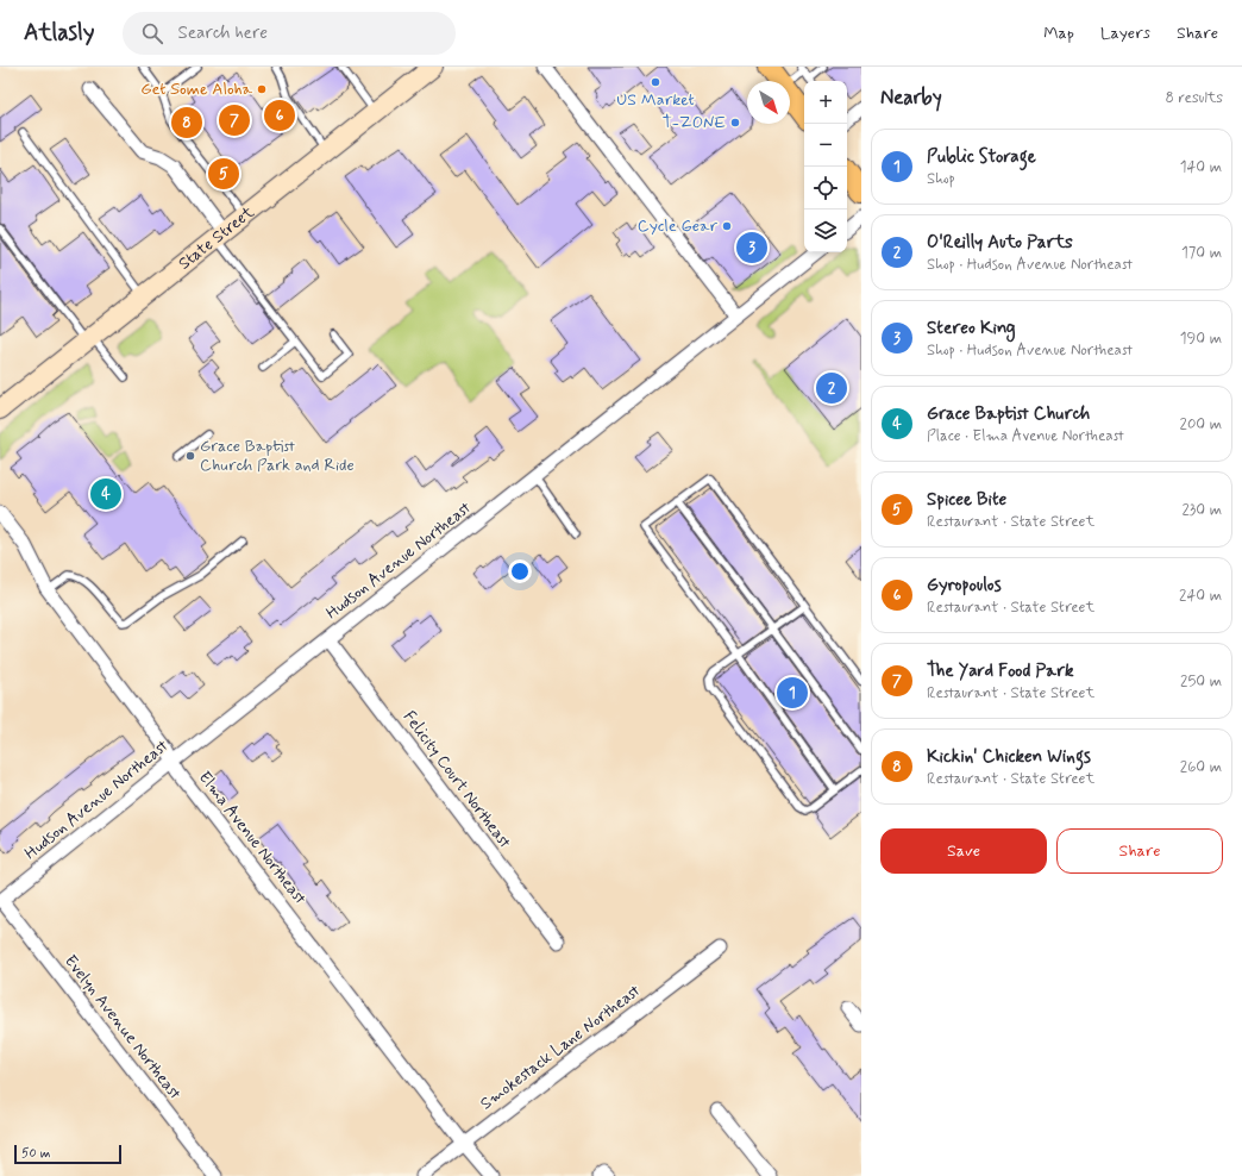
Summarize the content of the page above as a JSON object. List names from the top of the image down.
{
  "streets": {
    "main road": ["State Street"],
    "street": [
      "Hudson Avenue Northeast",
      "Felicity Court Northeast",
      "Elma Avenue Northeast",
      "Evelyn Avenue Northeast",
      "Smokestack Lane Northeast"
    ]
  },
  "crossings": [
    ["Hudson Avenue Northeast", "Felicity Court Northeast"],
    ["Hudson Avenue Northeast", "Elma Avenue Northeast"],
    ["Hudson Avenue Northeast", "Evelyn Avenue Northeast"],
    ["Elma Avenue Northeast", "Smokestack Lane Northeast"]
  ],
  "places": [
    "US Market",
    "Get Some Aloha",
    "T-ZONE",
    "Cycle Gear",
    "Grace Baptist Church Park and Ride"
  ],
  "scale_bar": "50 m",
  "north": "bottom right",
  "page": {
    "header": "Atlasly",
    "search": "Search here",
    "nav": ["Map", "Layers", "Share"],
    "heading": ["Nearby", "8 results"],
    "map_buttons": ["+", "−"],
    "pins": [
      "6",
      "7",
      "8",
      "5",
      "3",
      "2",
      "4",
      "1"
    ],
    "list": [
      {
        "mark": "1",
        "name": "Public Storage",
        "note": "Shop",
        "value": "140 m"
      },
      {
        "mark": "2",
        "name": "O'Reilly Auto Parts",
        "note": "Shop · Hudson Avenue Northeast",
        "value": "170 m"
      },
      {
        "mark": "3",
        "name": "Stereo King",
        "note": "Shop · Hudson Avenue Northeast",
        "value": "190 m"
      },
      {
        "mark": "4",
        "name": "Grace Baptist Church",
        "note": "Place · Elma Avenue Northeast",
        "value": "200 m"
      },
      {
        "mark": "5",
        "name": "Spicee Bite",
        "note": "Restaurant · State Street",
        "value": "230 m"
      },
      {
        "mark": "6",
        "name": "Gyropoulos",
        "note": "Restaurant · State Street",
        "value": "240 m"
      },
      {
        "mark": "7",
        "name": "The Yard Food Park",
        "note": "Restaurant · State Street",
        "value": "250 m"
      },
      {
        "mark": "8",
        "name": "Kickin' Chicken Wings",
        "note": "Restaurant · State Street",
        "value": "260 m"
      }
    ],
    "buttons": ["Save", "Share"],
    "scale": "50 m"
  }
}
